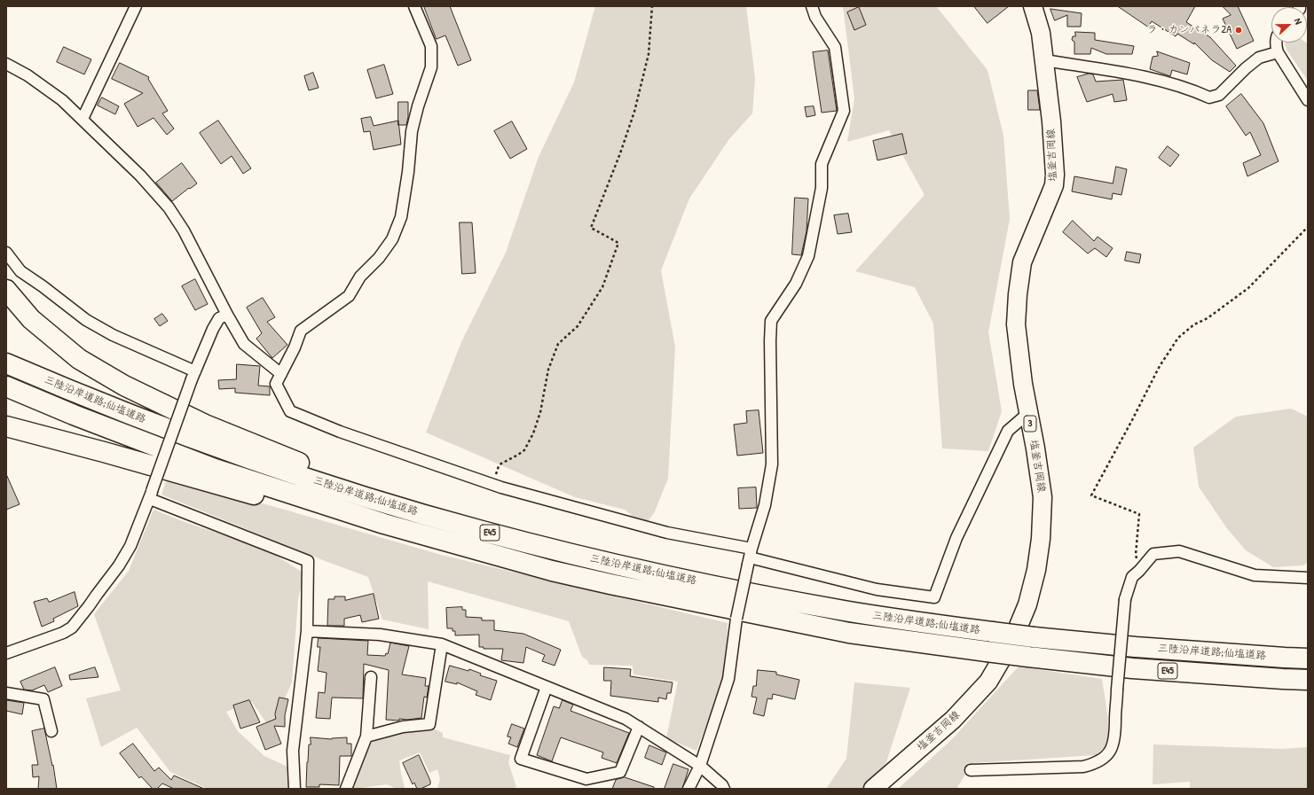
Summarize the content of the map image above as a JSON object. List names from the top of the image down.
{
  "streets": {
    "highway": ["三陸沿岸道路;仙塩道路", "E45"],
    "main road": ["塩釜吉岡線", "3"]
  },
  "places": ["ラ・カンパネラ2A"],
  "north": "right"
}
